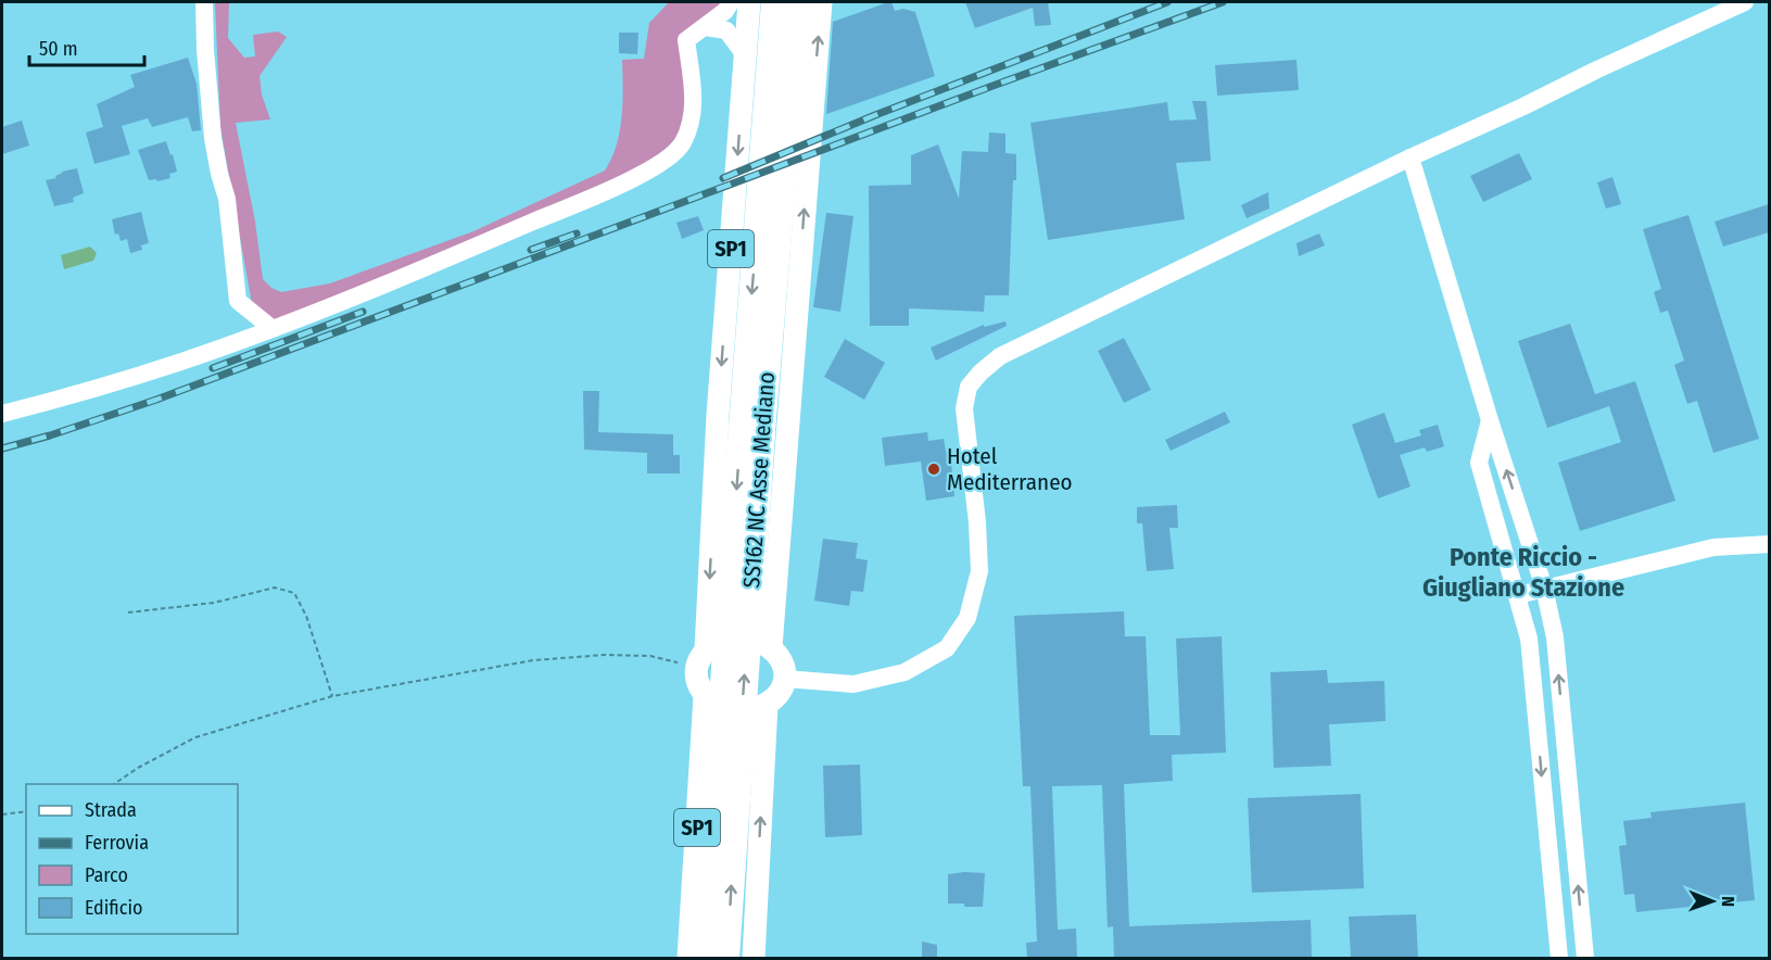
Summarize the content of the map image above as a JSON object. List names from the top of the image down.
{
  "streets": {
    "highway": ["SS162 NC Asse Mediano"],
    "main road": ["SP1"]
  },
  "districts": ["Ponte Riccio - Giugliano Stazione"],
  "places": ["Hotel Mediterraneo"],
  "legend": [
    "Strada",
    "Ferrovia",
    "Parco",
    "Edificio"
  ],
  "scale_bar": "50 m",
  "north": "right"
}
